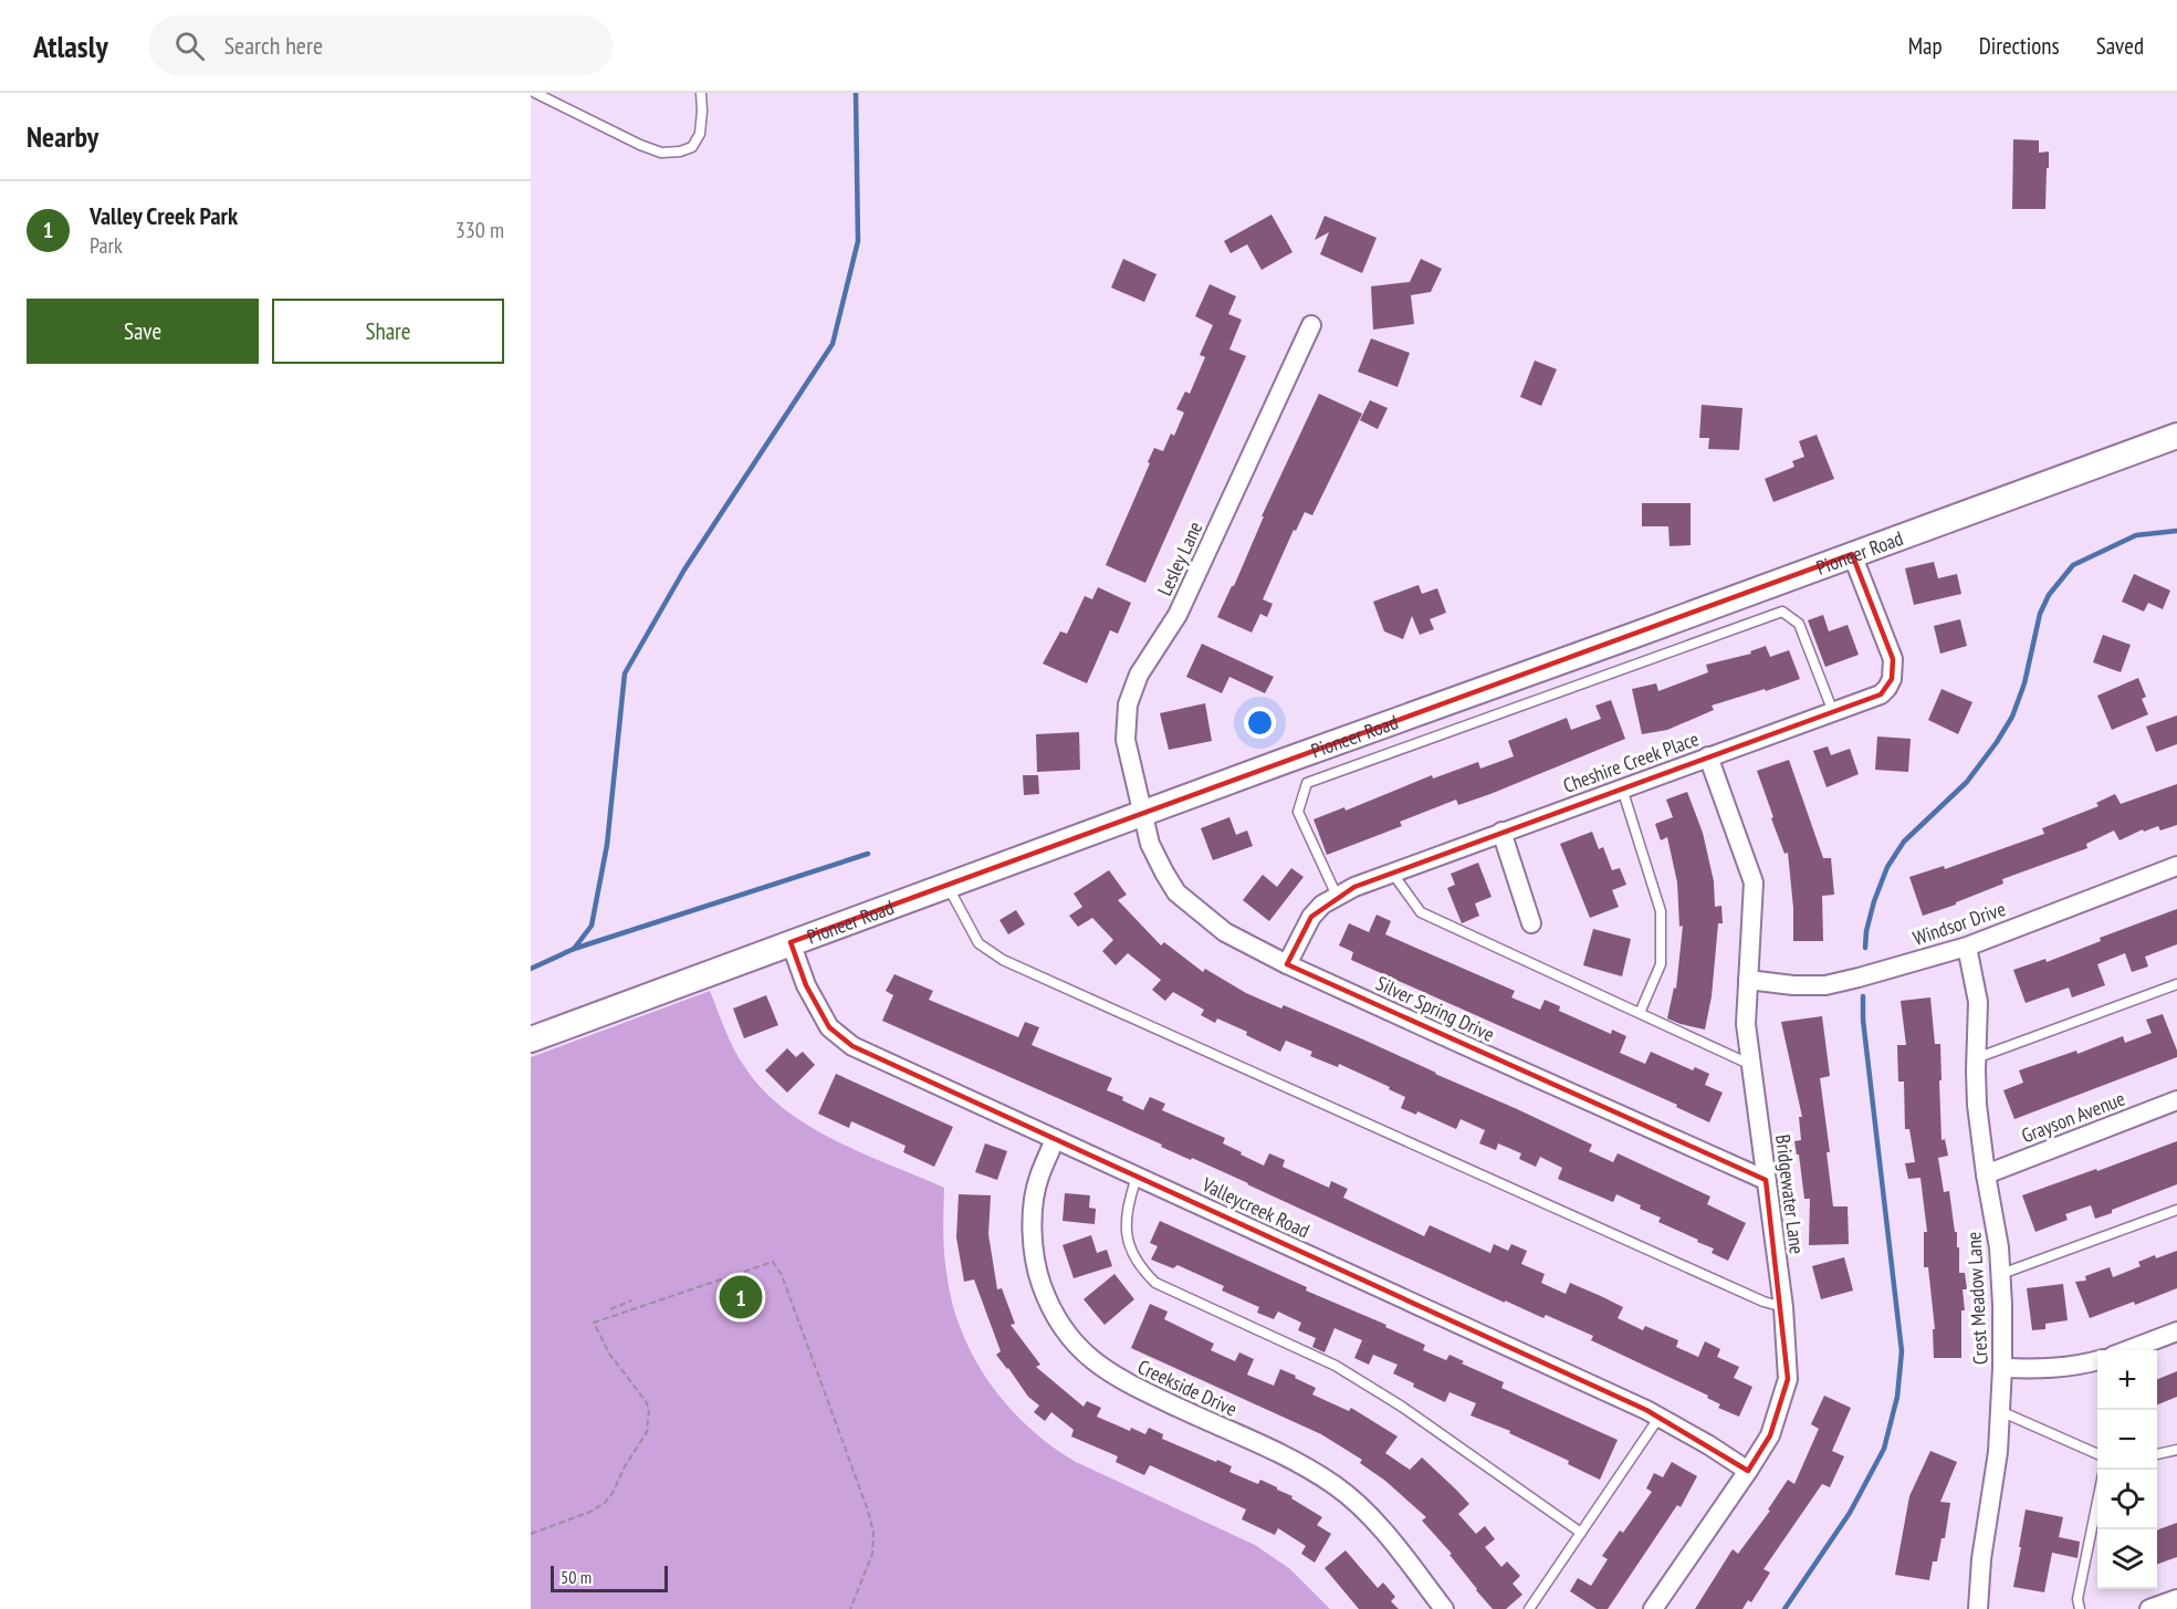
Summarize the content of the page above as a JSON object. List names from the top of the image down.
{
  "streets": {
    "main road": ["Pioneer Road"],
    "street": [
      "Lesley Lane",
      "Cheshire Creek Place",
      "Windsor Drive",
      "Silver Spring Drive",
      "Grayson Avenue",
      "Bridgewater Lane",
      "Valleycreek Road",
      "Crest Meadow Lane",
      "Creekside Drive"
    ]
  },
  "crossings": [
    ["Pioneer Road", "Lesley Lane"],
    ["Pioneer Road", "Cheshire Creek Place"],
    ["Pioneer Road", "Silver Spring Drive"],
    ["Pioneer Road", "Valleycreek Road"],
    ["Lesley Lane", "Silver Spring Drive"],
    ["Cheshire Creek Place", "Silver Spring Drive"],
    ["Cheshire Creek Place", "Bridgewater Lane"],
    ["Windsor Drive", "Bridgewater Lane"],
    ["Windsor Drive", "Crest Meadow Lane"],
    ["Silver Spring Drive", "Bridgewater Lane"],
    ["Grayson Avenue", "Crest Meadow Lane"],
    ["Bridgewater Lane", "Valleycreek Road"],
    ["Valleycreek Road", "Creekside Drive"]
  ],
  "scale_bar": "50 m",
  "page": {
    "header": "Atlasly",
    "search": "Search here",
    "nav": ["Map", "Directions", "Saved"],
    "heading": "Nearby",
    "list": [
      {
        "mark": "1",
        "name": "Valley Creek Park",
        "note": "Park",
        "value": "330 m"
      }
    ],
    "buttons": ["Save", "Share"],
    "pins": "1",
    "map_buttons": ["+", "−"],
    "scale": "50 m"
  }
}
